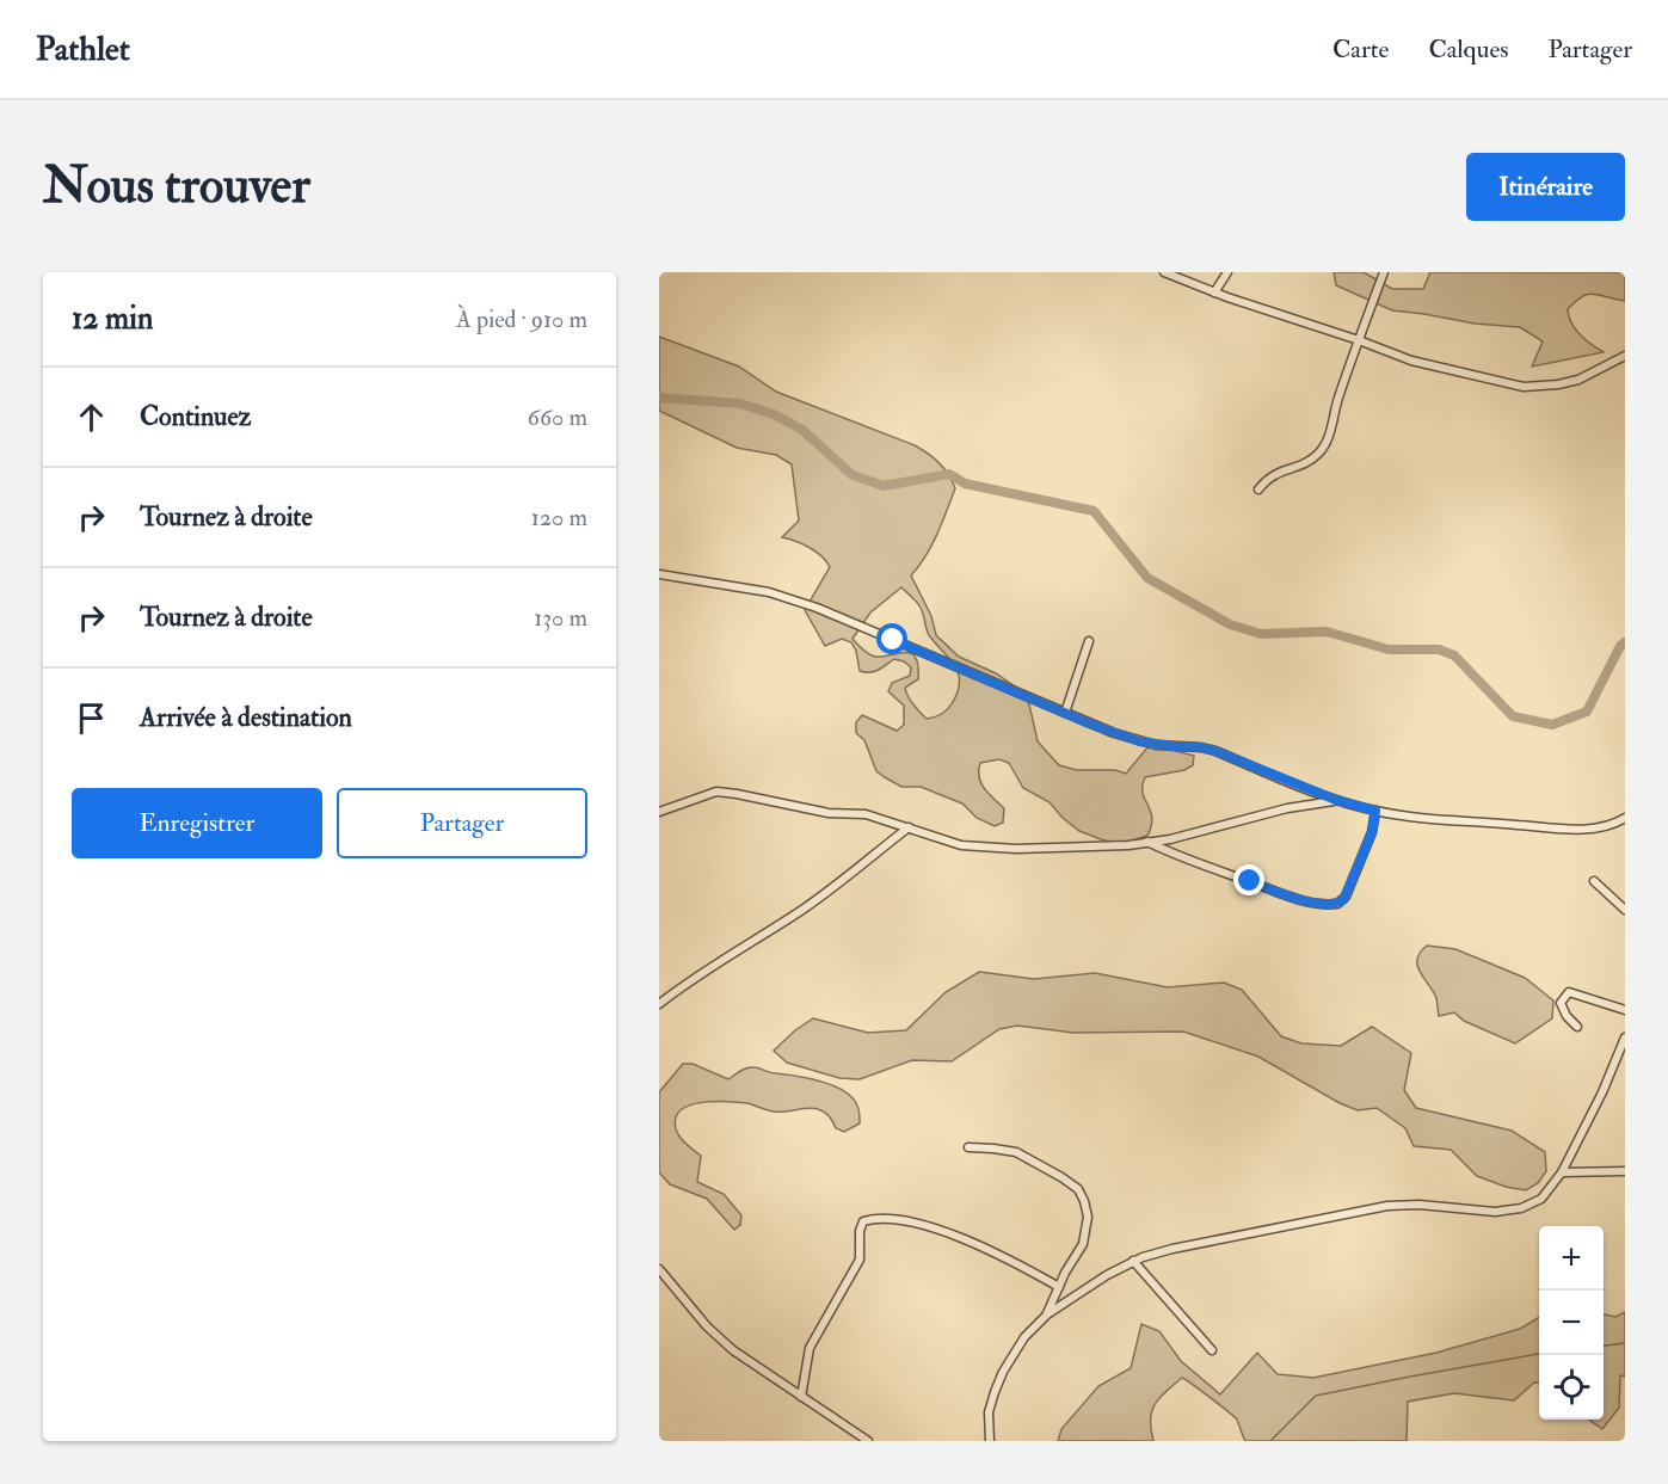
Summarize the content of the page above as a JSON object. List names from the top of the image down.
{
  "page": {
    "header": "Pathlet",
    "nav": ["Carte", "Calques", "Partager"],
    "buttons": [
      "Itinéraire",
      ["Enregistrer", "Partager"]
    ],
    "title": "Nous trouver",
    "heading": ["12 min", "À pied · 910 m"],
    "list": [
      ["Continuez", "660 m"],
      ["Tournez à droite", "120 m"],
      ["Tournez à droite", "130 m"],
      "Arrivée à destination"
    ],
    "map_buttons": ["+", "−"]
  }
}
